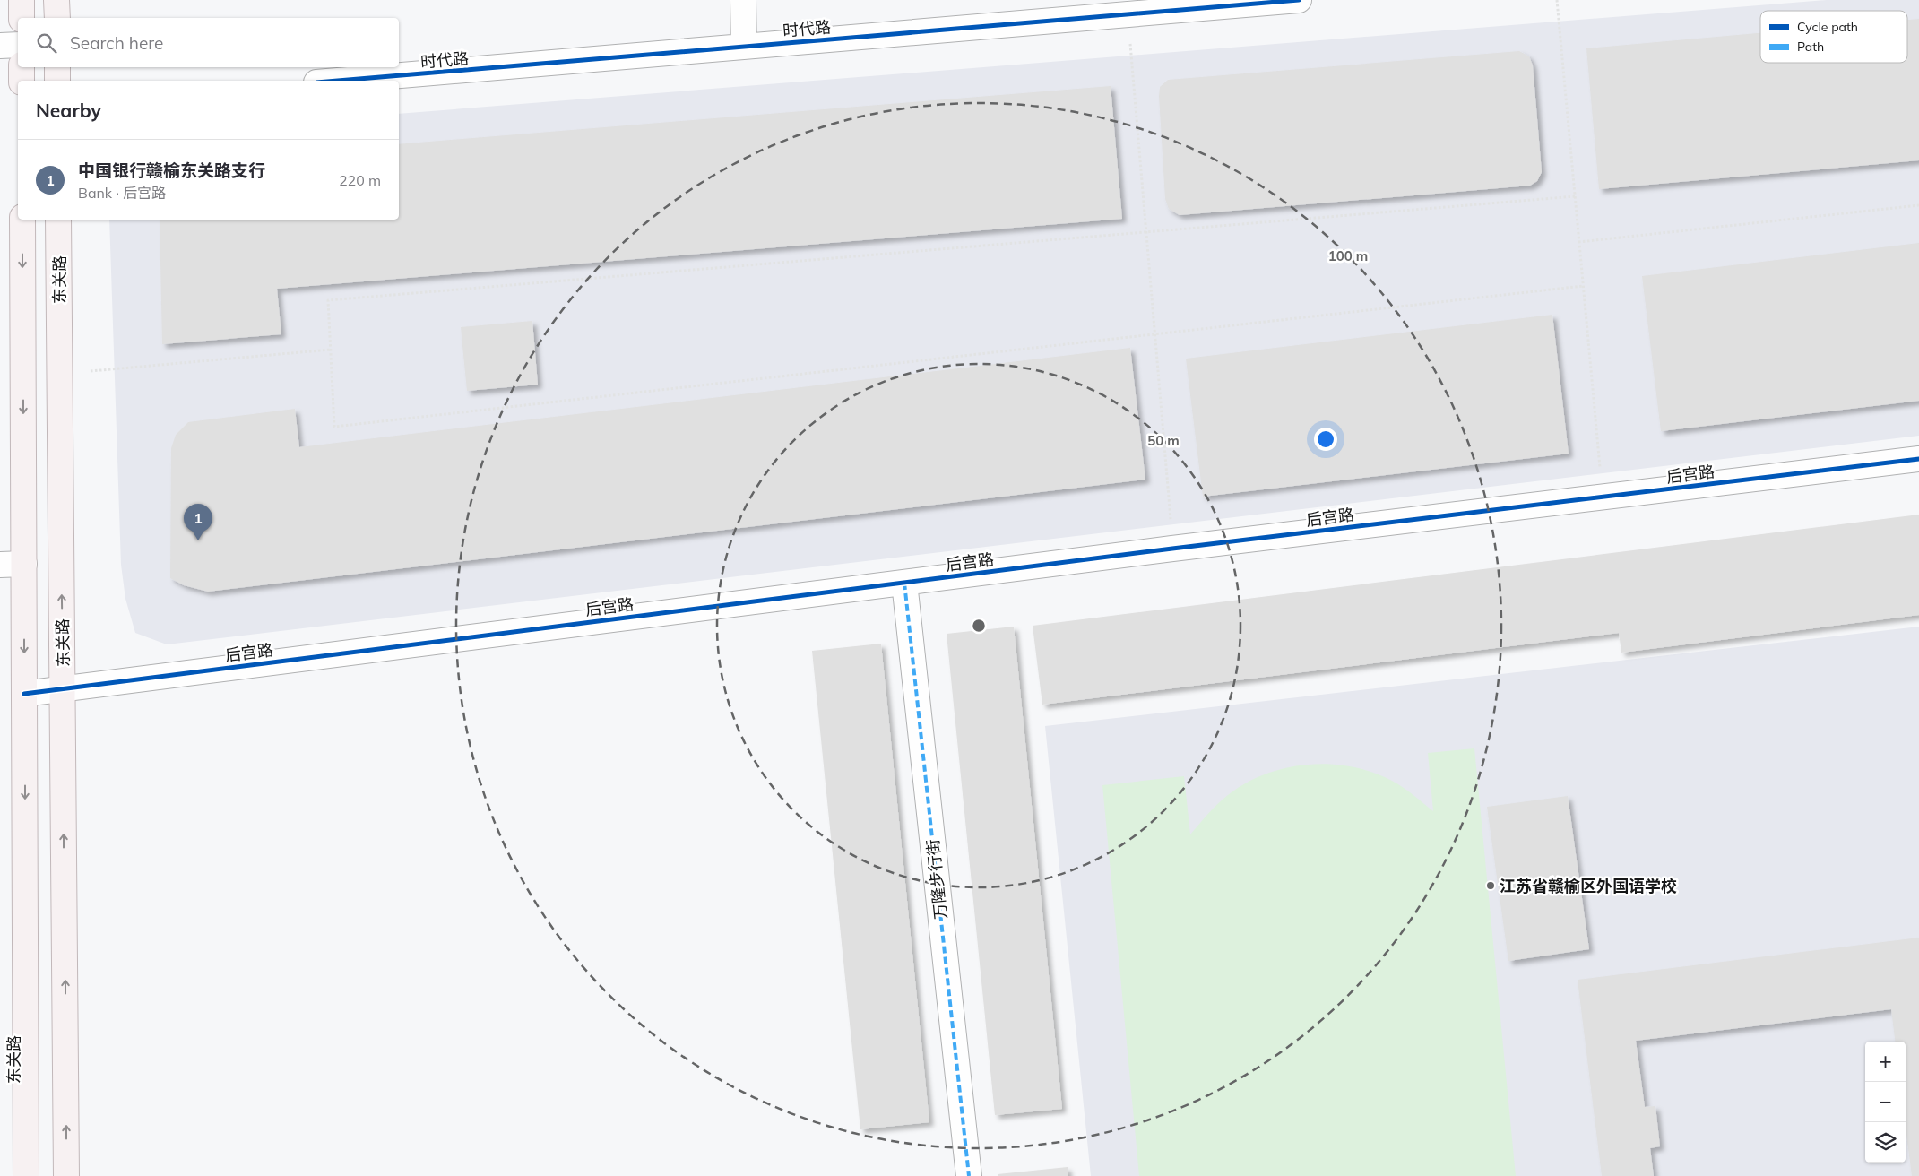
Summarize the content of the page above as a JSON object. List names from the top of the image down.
{
  "streets": {
    "main road": ["东关路"],
    "street": ["时代路", "后宫路", "万隆步行街"]
  },
  "crossings": [
    ["东关路", "后宫路"],
    ["后宫路", "万隆步行街"]
  ],
  "places": ["江苏省赣榆区外国语学校"],
  "legend": ["Cycle path", "Path"],
  "page": {
    "search": "Search here",
    "heading": "Nearby",
    "list": [
      {
        "mark": "1",
        "name": "中国银行赣榆东关路支行",
        "note": "Bank · 后宫路",
        "value": "220 m"
      }
    ],
    "pins": "1",
    "map_buttons": ["+", "−"]
  },
  "rings": ["100 m", "50 m"]
}
